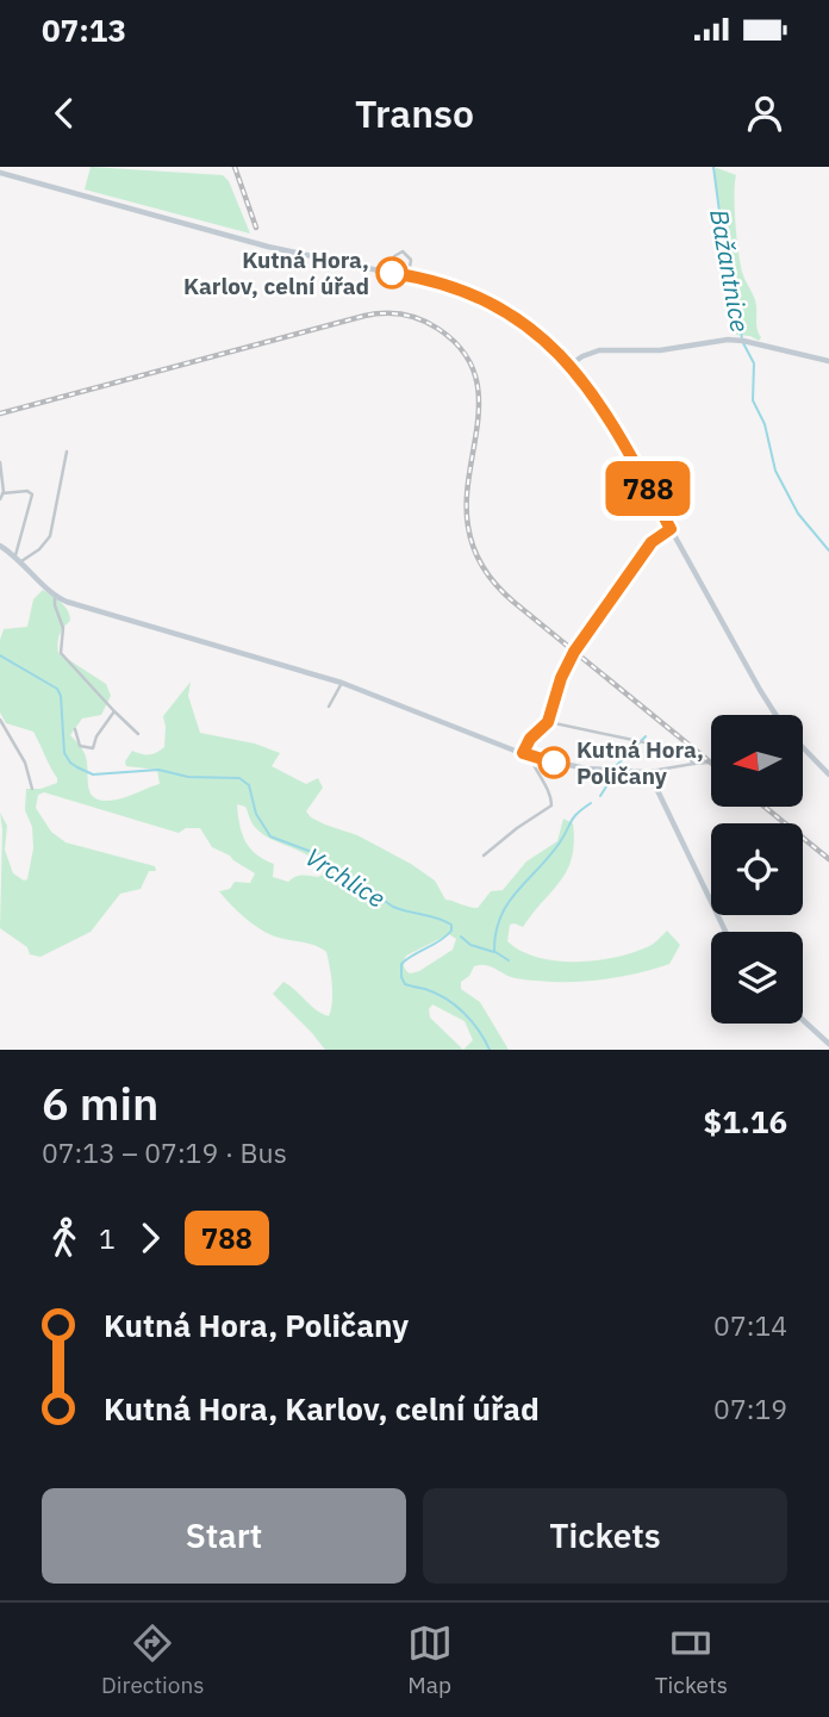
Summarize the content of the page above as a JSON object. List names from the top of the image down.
{
  "water": ["Bažantnice", "Vrchlice"],
  "places": ["Kutná Hora, Karlov, celní úřad", "Kutná Hora, Poličany"],
  "lines": ["bus line 788"],
  "north": "left",
  "page": {
    "status": "07:13",
    "header": "Transo",
    "on_map": "788",
    "heading": ["6 min", "07:13 – 07:19 · Bus", "$1.16"],
    "legs": ["1", "788"],
    "list": [
      {
        "name": "Kutná Hora, Poličany",
        "value": "07:14"
      },
      {
        "name": "Kutná Hora, Karlov, celní úřad",
        "value": "07:19"
      }
    ],
    "buttons": ["Start", "Tickets"],
    "tabs": ["Directions", "Map", "Tickets"]
  }
}
